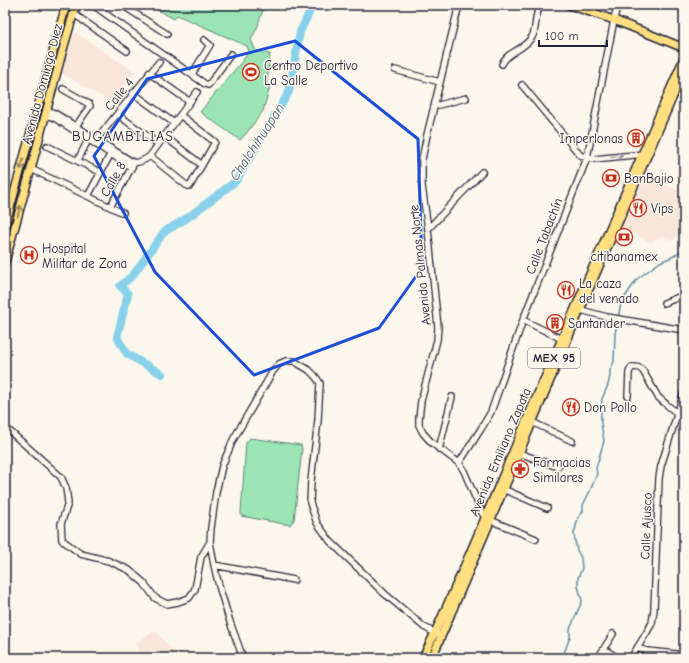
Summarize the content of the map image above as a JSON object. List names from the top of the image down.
{
  "streets": {
    "main road": ["Avenida Domingo Diez", "MEX 95", "Avenida Emiliano Zapata"],
    "street": [
      "Calle 4",
      "Calle 8",
      "Calle Tabachín",
      "Avenida Palmas Norte",
      "Calle Ajusco"
    ]
  },
  "crossings": [
    ["Calle Tabachín", "Avenida Palmas Norte"],
    ["Avenida Palmas Norte", "Avenida Emiliano Zapata"]
  ],
  "districts": ["BUGAMBILIAS"],
  "water": ["Chalchihuapan"],
  "places": {
    "sports": ["Centro Deportivo La Salle"],
    "building": ["Imperlonas", "Santander"],
    "bank": ["BanBajio", "citibanamex"],
    "restaurant": ["Vips", "La caza del venado", "Don Pollo"],
    "hospital": ["Hospital Militar de Zona"],
    "pharmacy": ["Farmacias Similares"]
  },
  "scale_bar": "100 m"
}
